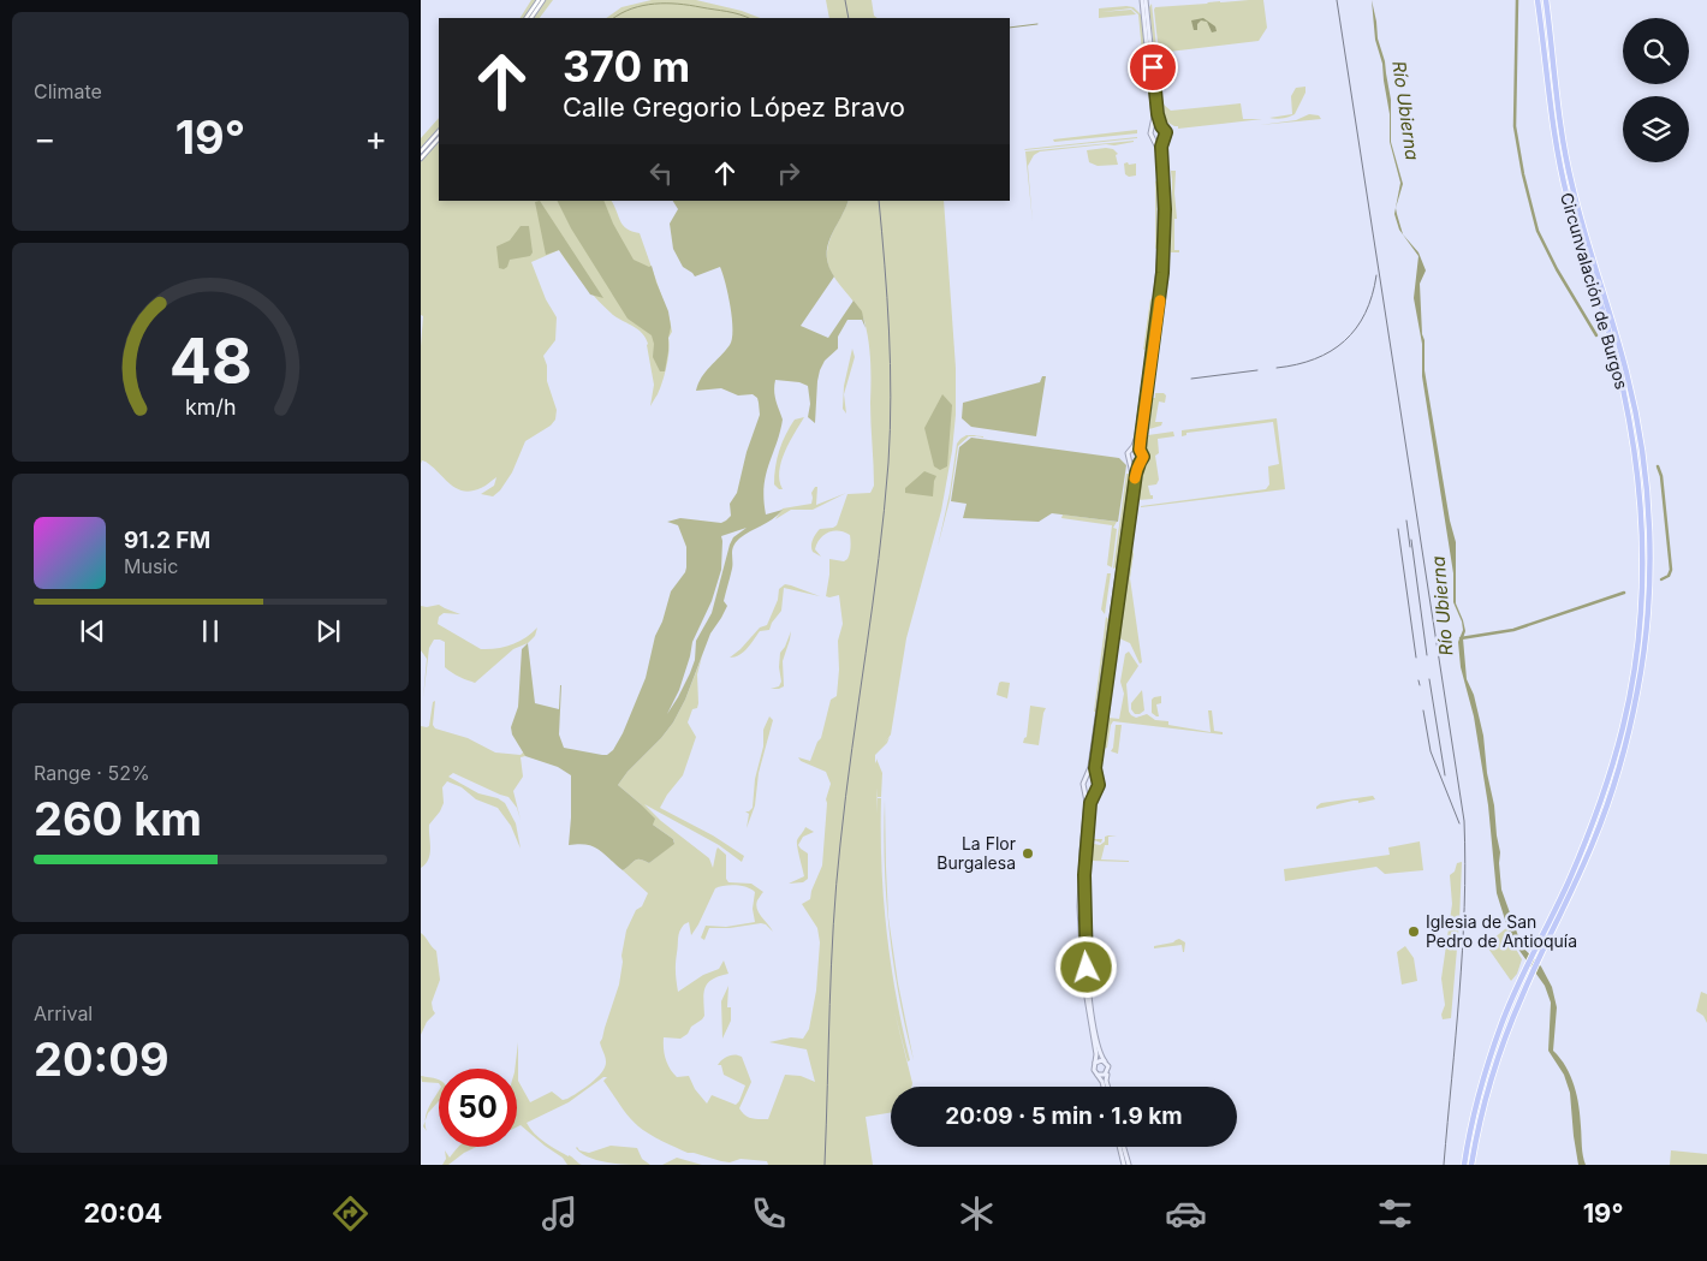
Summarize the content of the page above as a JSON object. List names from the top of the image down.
{
  "streets": {
    "highway": ["Circunvalación de Burgos"]
  },
  "water": ["Río Ubierna"],
  "places": ["La Flor Burgalesa", "Iglesia de San Pedro de Antioquía"],
  "page": {
    "tile": [
      "Climate",
      ["Range · 52%", "260 km"],
      ["Arrival", "20:09"]
    ],
    "turn": ["370 m", "Calle Gregorio López Bravo"],
    "heat": ["−", "19°", "+"],
    "song": ["91.2 FM", "Music"],
    "limit": "50",
    "trip": "20:09 · 5 min · 1.9 km",
    "tabs": ["20:04", "19°"],
    "gauge": ["48", "km/h"]
  }
}
